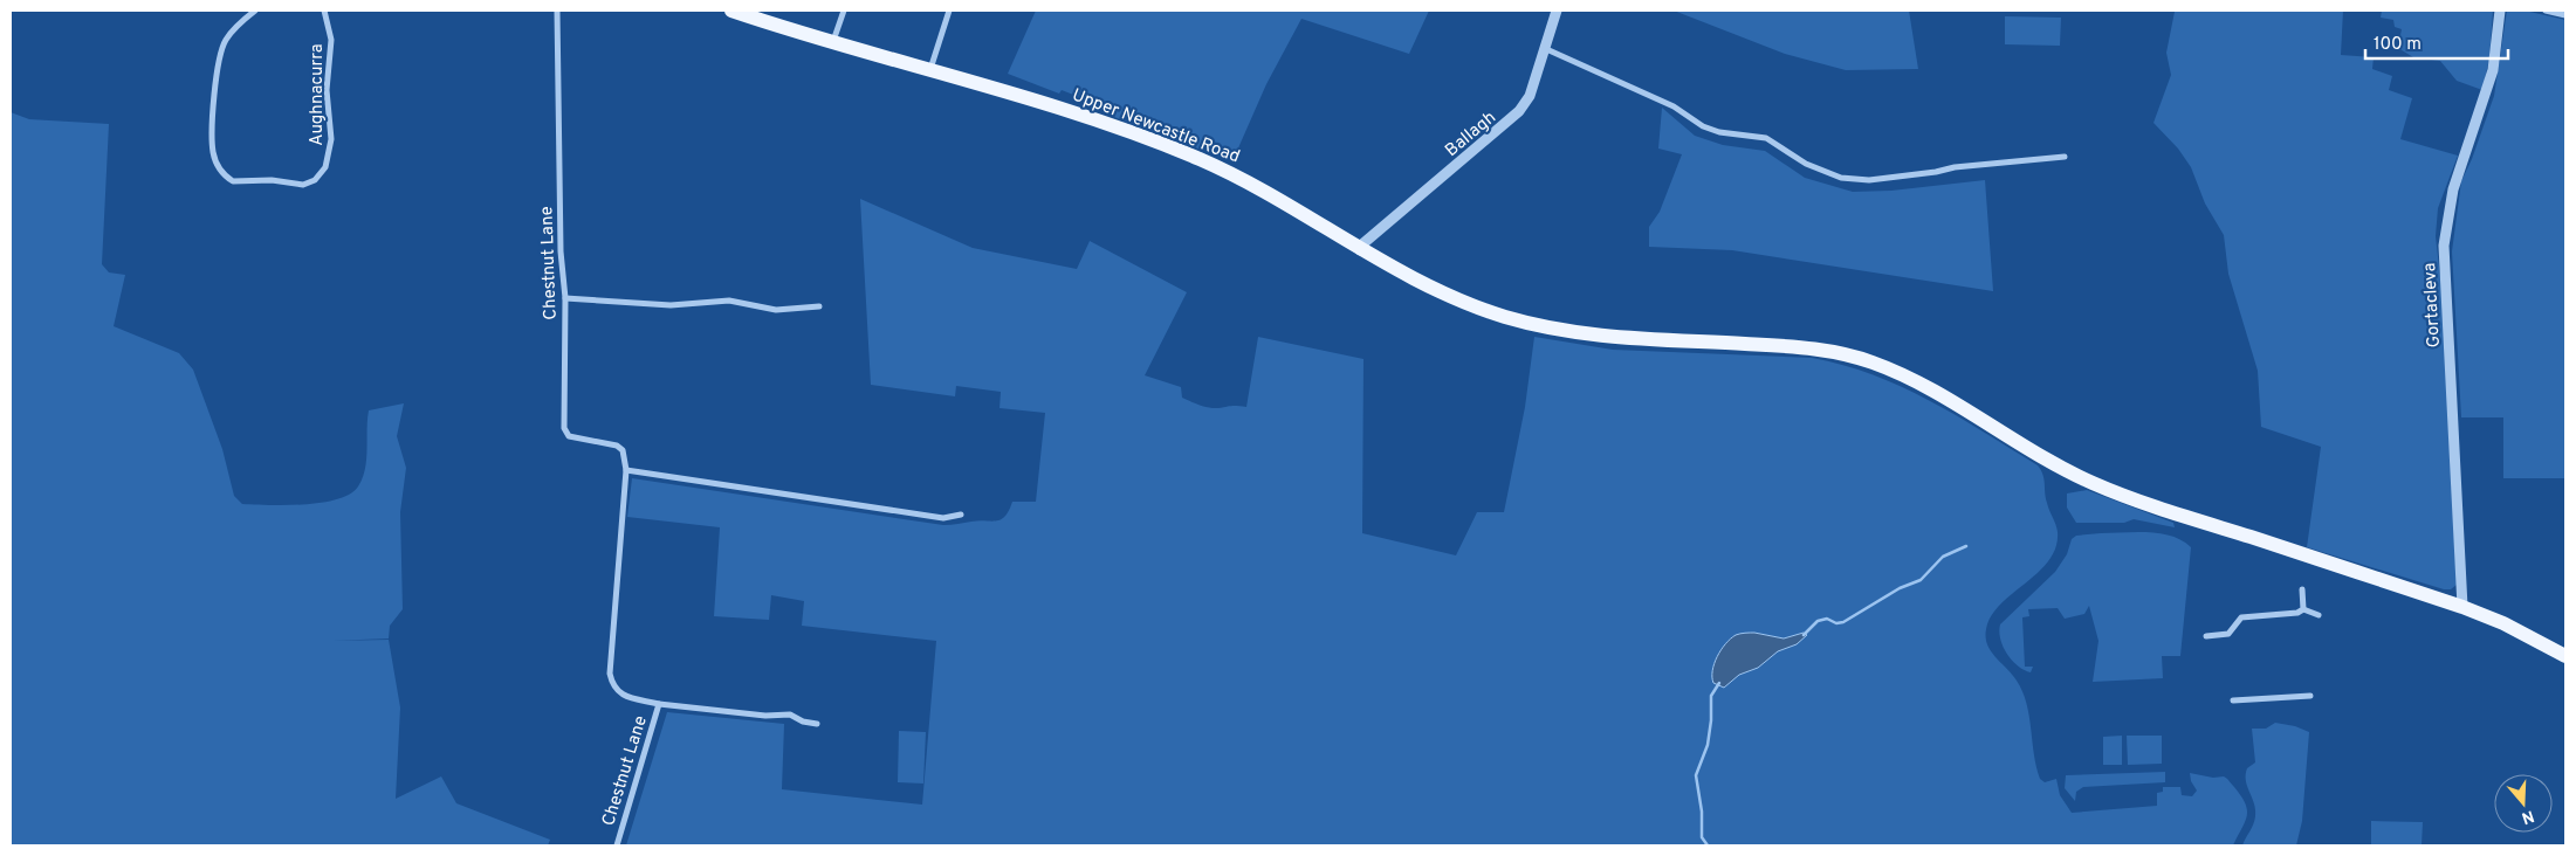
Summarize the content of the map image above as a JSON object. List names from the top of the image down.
{
  "streets": {
    "main road": ["Upper Newcastle Road"],
    "street": [
      "Aughnacurra",
      "Ballagh",
      "Chestnut Lane",
      "Gortacleva"
    ]
  },
  "crossings": [
    ["Upper Newcastle Road", "Ballagh"],
    ["Upper Newcastle Road", "Gortacleva"]
  ],
  "scale_bar": "100 m",
  "north": "bottom"
}
